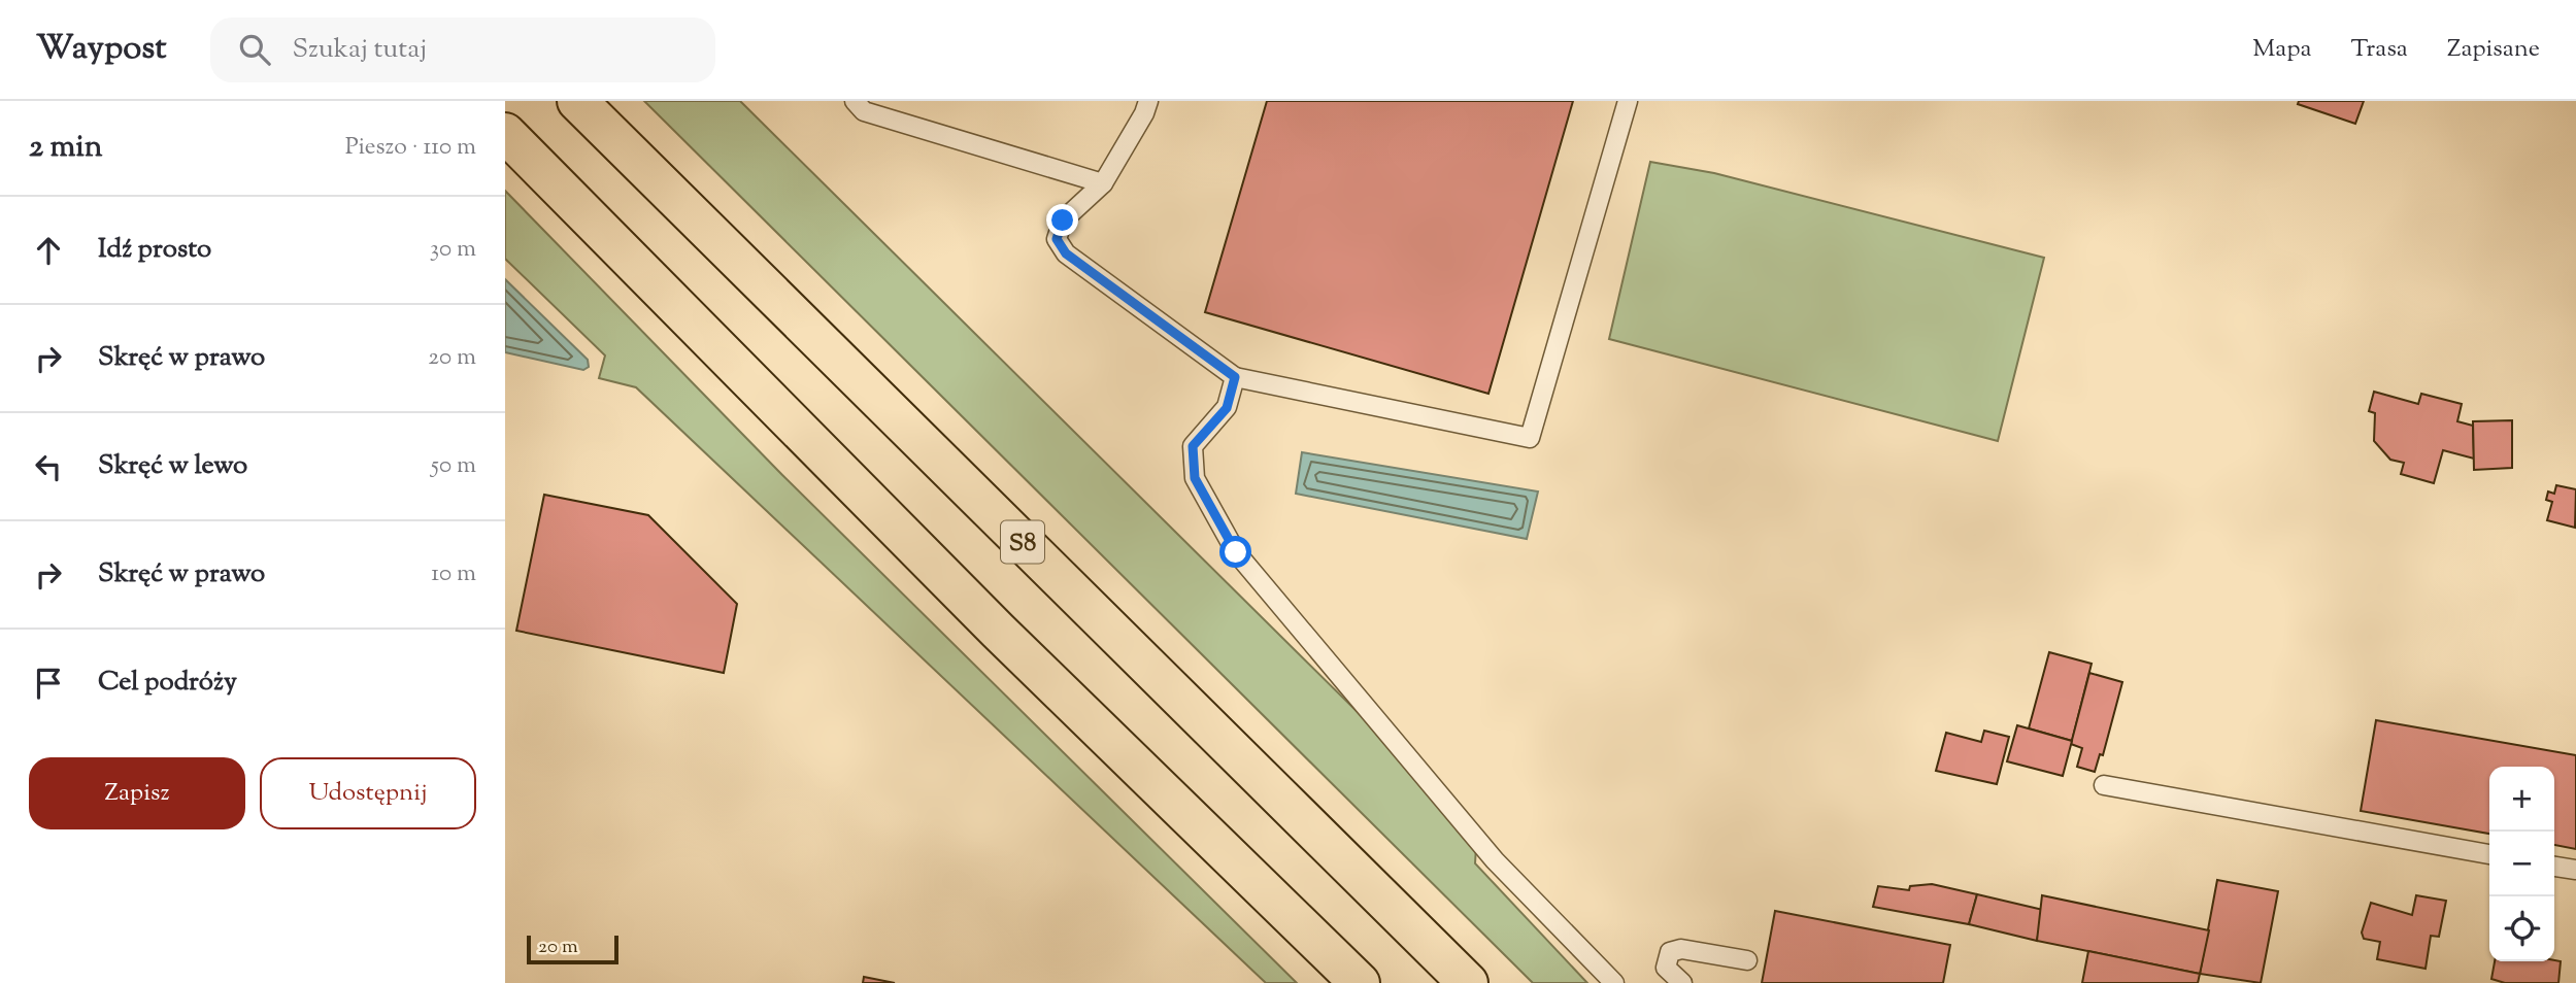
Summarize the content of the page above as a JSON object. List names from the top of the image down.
{
  "streets": {
    "highway": ["S8"]
  },
  "scale_bar": "20 m",
  "page": {
    "header": "Waypost",
    "search": "Szukaj tutaj",
    "nav": ["Mapa", "Trasa", "Zapisane"],
    "heading": ["2 min", "Pieszo · 110 m"],
    "list": [
      ["Idź prosto", "30 m"],
      ["Skręć w prawo", "20 m"],
      ["Skręć w lewo", "50 m"],
      ["Skręć w prawo", "10 m"],
      "Cel podróży"
    ],
    "buttons": ["Zapisz", "Udostępnij"],
    "map_buttons": ["+", "−"],
    "scale": "20 m"
  }
}
